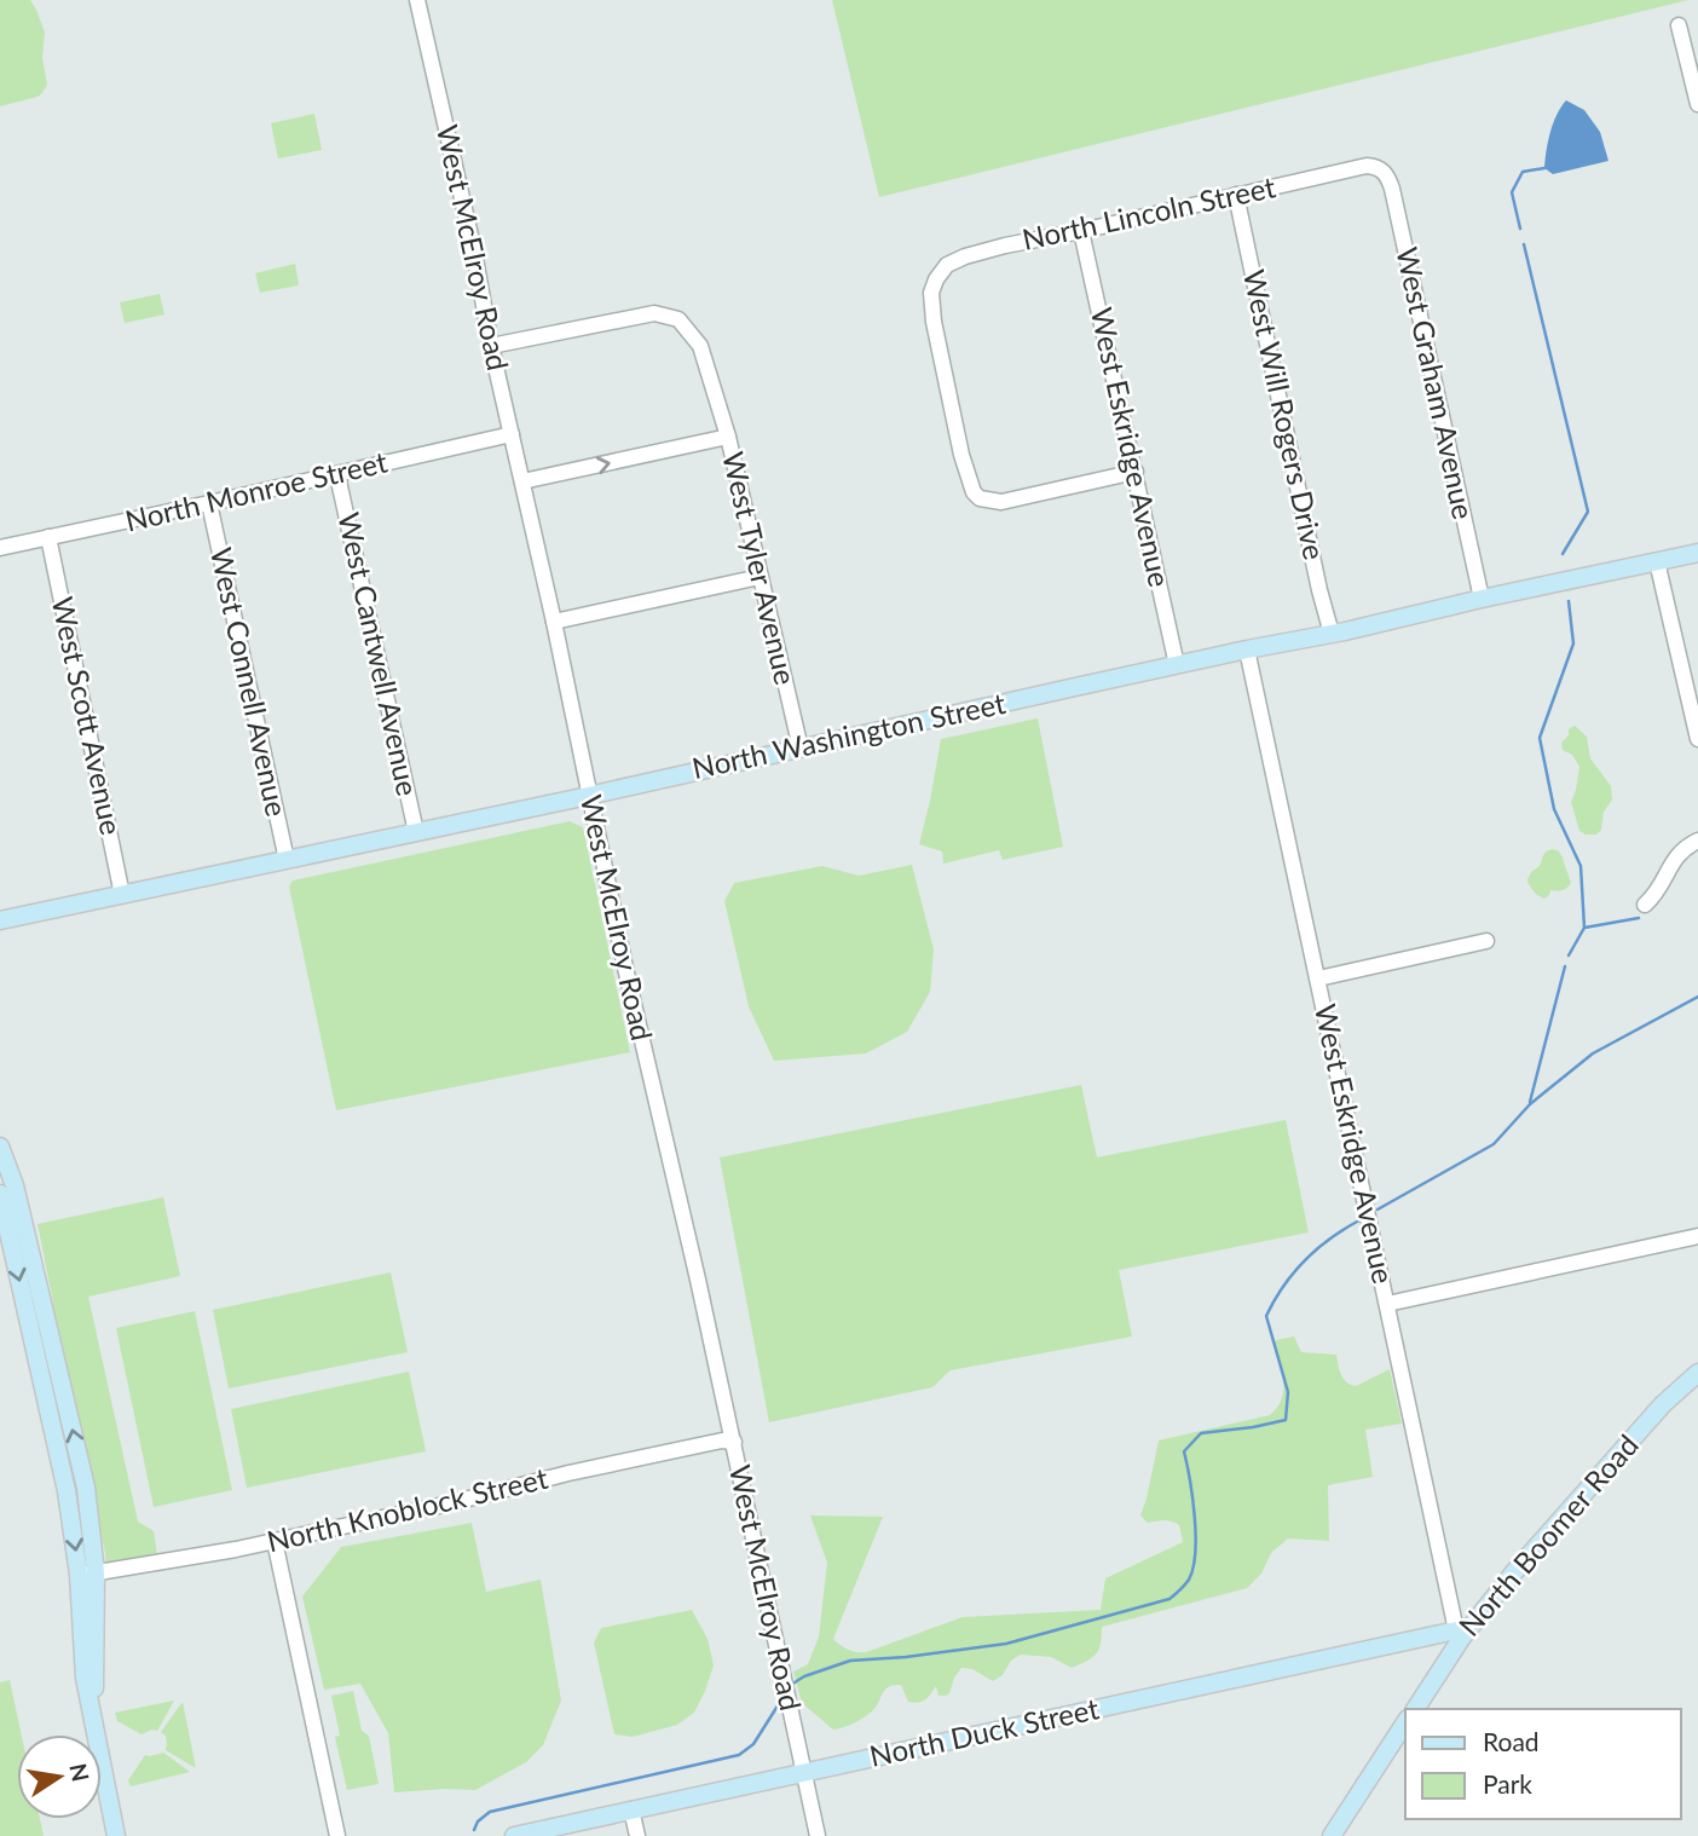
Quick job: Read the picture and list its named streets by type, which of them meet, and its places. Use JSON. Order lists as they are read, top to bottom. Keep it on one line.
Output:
{"streets":{"main road":["North Washington Street","North Boomer Road","North Duck Street"],"street":["North Lincoln Street","West McElroy Road","West Graham Avenue","West Will Rogers Drive","West Eskridge Avenue","North Monroe Street","West Tyler Avenue","West Cantwell Avenue","West Connell Avenue","West Scott Avenue","North Knoblock Street"]},"crossings":[["North Lincoln Street","West Graham Avenue"],["North Lincoln Street","West Will Rogers Drive"],["North Lincoln Street","West Eskridge Avenue"],["West McElroy Road","North Monroe Street"],["West McElroy Road","West Tyler Avenue"],["West McElroy Road","North Washington Street"],["West McElroy Road","North Knoblock Street"],["West McElroy Road","North Duck Street"],["West Graham Avenue","North Washington Street"],["West Will Rogers Drive","North Washington Street"],["West Eskridge Avenue","North Washington Street"],["West Eskridge Avenue","North Boomer Road"],["West Eskridge Avenue","North Duck Street"],["North Monroe Street","West Cantwell Avenue"],["North Monroe Street","West Connell Avenue"],["North Monroe Street","West Scott Avenue"],["West Tyler Avenue","North Washington Street"],["West Cantwell Avenue","North Washington Street"],["West Connell Avenue","North Washington Street"],["West Scott Avenue","North Washington Street"],["North Boomer Road","North Duck Street"]],"legend":["Road","Park"],"north":"right"}
